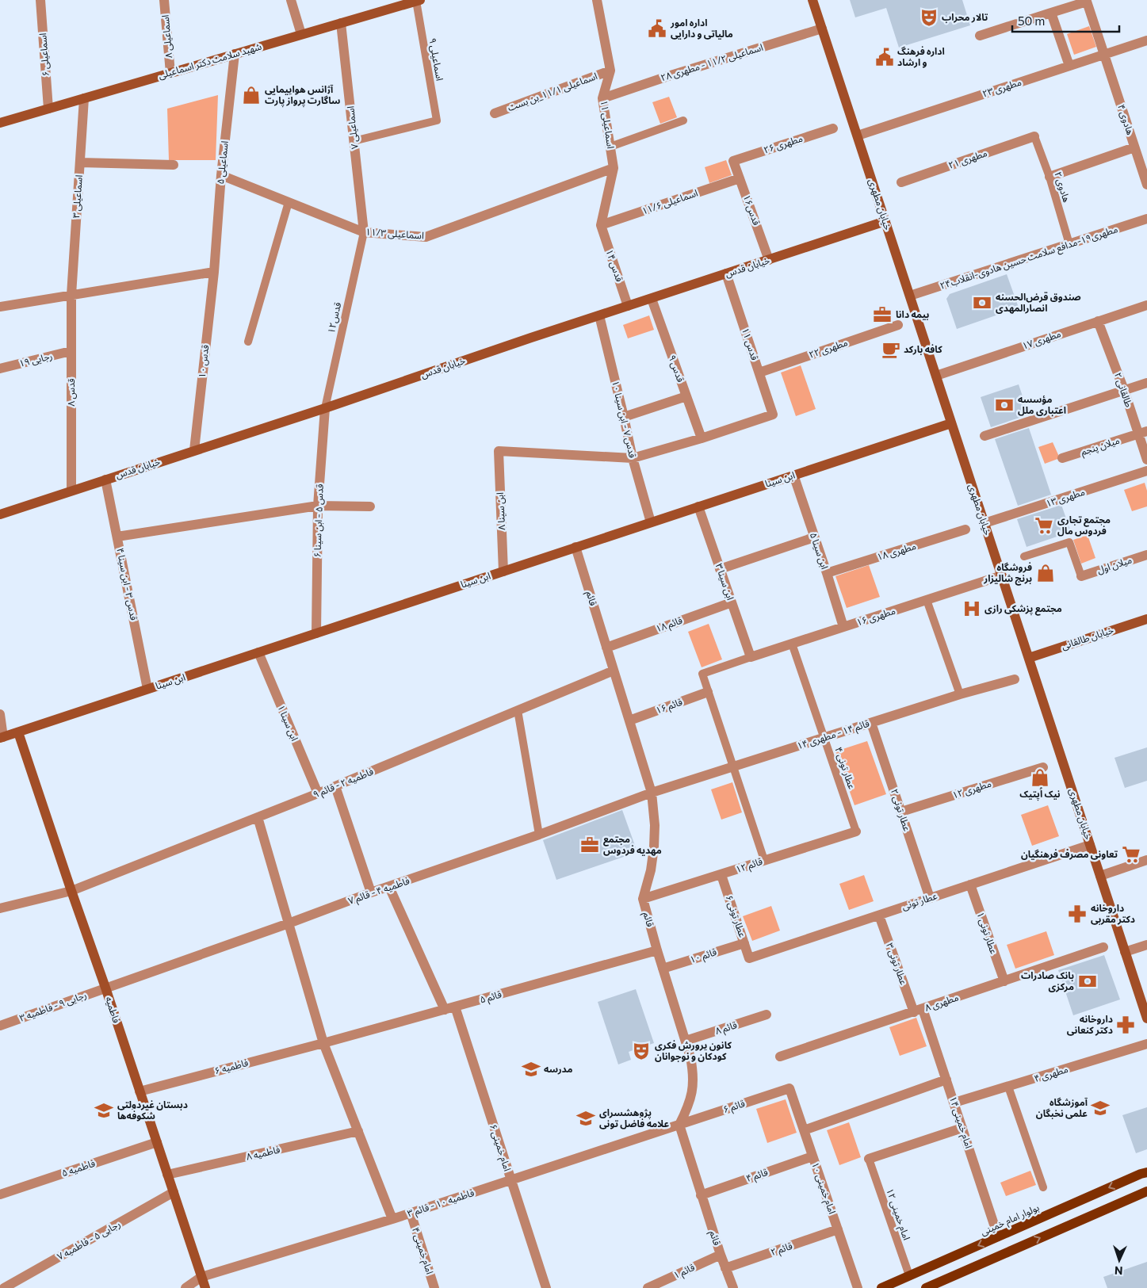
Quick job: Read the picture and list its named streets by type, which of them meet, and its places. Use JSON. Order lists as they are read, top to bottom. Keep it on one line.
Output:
{"streets":{"main road":["بولوار امام خمینی"],"street":["اسماعیلی ۸","اسماعیلی ۶","شهید سلامت دکتر اسماعیلی","اسماعیلی ۱۱/۲ - مطهری ۲۸","مطهری ۲۳","اسماعیلی ۱۱/۱_بن بست","هادوی ۴","اسماعیلی ۱۱","اسماعیلی ۷","مطهری ۲۶","مطهری ۲۱","اسماعیلی ۵","اسماعیلی ۳","اسماعیلی ۱۱/۶","خیابان مطهری","قدس۱۶","اسماعیلی ۱۱/۳","مطهری۱۹-مدافع سلامت حسین هادوی-انقلاب۲۴","قدس ۱۴","خیابان قدس","مطهری ۱۷","قدس ۱۱","مطهری ۲۲","رجایی ۱۹","قدس ۱۰","قدس ۹","طالقانی ۲","قدس ۸","قدس ۷ - ابن سینا ۱۰","میلان پنجم","ابن سینا","مطهری ۱۳","ابن سینا ۸","قدس ۵ - ابن سینا ۶","ابن سینا ۵","مطهری ۱۸","میلان اول","ابن سینا ۳","قدس ۳ - ابن سینا ۴","قائم","مطهری ۱۶","قائم ۱۸","خیابان طالقانی","قائم ۱۶","ابن سینا ۱","قائم ۱۴ - مطهری ۱۴","فاطمیه ۲ - قائم ۹","مطهری ۱۲","عطار تونی ۲","قائم ۱۲","فاطمیه ۴ - قائم ۷","عطار تونی","عطار تونی ۶","عطار تونی ۱","قائم ۱۰","عطار تونی ۳","قائم ۵","مطهری ۸","رجایی ۹ - فاطمیه ۳","فاطمیه","قائم ۸","فاطمیه ۶","مطهری ۴","قائم ۶","امام خمینی ۱۴","امام خمینی ۶","فاطمیه ۸","فاطمیه ۵","قائم ۴","امام خمینی ۱۰","فاطمیه ۱۰ - قائم ۳","رجایی ۵ - فاطمیه ۷","قائم ۲","امام خمینی ۴","قائم ۱"],"lane":["اسماعیلی ۹","هادوی ۲","قدس۱۲","عطار تونی ۴","امام خمینی ۱۲"]},"crossings":[["اسماعیلی ۸","شهید سلامت دکتر اسماعیلی"],["اسماعیلی ۶","شهید سلامت دکتر اسماعیلی"],["اسماعیلی ۹","شهید سلامت دکتر اسماعیلی"],["اسماعیلی ۹","اسماعیلی ۷"],["شهید سلامت دکتر اسماعیلی","اسماعیلی ۷"],["شهید سلامت دکتر اسماعیلی","اسماعیلی ۵"],["شهید سلامت دکتر اسماعیلی","اسماعیلی ۳"],["اسماعیلی ۱۱/۲ - مطهری ۲۸","اسماعیلی ۱۱"],["اسماعیلی ۱۱/۲ - مطهری ۲۸","خیابان مطهری"],["مطهری ۲۳","هادوی ۴"],["مطهری ۲۳","خیابان مطهری"],["اسماعیلی ۱۱/۱_بن بست","اسماعیلی ۱۱"],["اسماعیلی ۱۱","اسماعیلی ۱۱/۶"],["اسماعیلی ۱۱","اسماعیلی ۱۱/۳"],["اسماعیلی ۱۱","قدس ۱۴"],["اسماعیلی ۷","اسماعیلی ۱۱/۳"],["اسماعیلی ۷","قدس۱۲"],["مطهری ۲۶","قدس۱۶"],["مطهری ۲۱","هادوی ۲"],["اسماعیلی ۵","اسماعیلی ۱۱/۳"],["اسماعیلی ۵","قدس ۱۰"],["هادوی ۲","مطهری۱۹-مدافع سلامت حسین هادوی-انقلاب۲۴"],["اسماعیلی ۳","قدس ۸"],["اسماعیلی ۱۱/۶","قدس۱۶"],["اسماعیلی ۱۱/۶","قدس ۱۴"],["خیابان مطهری","مطهری۱۹-مدافع سلامت حسین هادوی-انقلاب۲۴"],["خیابان مطهری","خیابان قدس"],["خیابان مطهری","مطهری ۱۷"],["خیابان مطهری","ابن سینا"],["خیابان مطهری","مطهری ۱۳"],["خیابان مطهری","مطهری ۱۶"],["خیابان مطهری","خیابان طالقانی"],["خیابان مطهری","عطار تونی"],["قدس۱۶","خیابان قدس"],["اسماعیلی ۱۱/۳","قدس۱۲"],["قدس ۱۴","خیابان قدس"],["خیابان قدس","قدس۱۲"],["خیابان قدس","قدس ۱۱"],["خیابان قدس","قدس ۱۰"],["خیابان قدس","قدس ۹"],["خیابان قدس","قدس ۸"],["خیابان قدس","قدس ۷ - ابن سینا ۱۰"],["خیابان قدس","قدس ۵ - ابن سینا ۶"],["خیابان قدس","قدس ۳ - ابن سینا ۴"],["قدس۱۲","قدس ۵ - ابن سینا ۶"],["مطهری ۱۷","طالقانی ۲"],["قدس ۱۱","مطهری ۲۲"],["قدس ۱۱","قدس ۹"],["رجایی ۱۹","قدس ۸"],["طالقانی ۲","میلان پنجم"],["قدس ۷ - ابن سینا ۱۰","ابن سینا"],["قدس ۷ - ابن سینا ۱۰","ابن سینا ۸"],["ابن سینا","ابن سینا ۸"],["ابن سینا","قدس ۵ - ابن سینا ۶"],["ابن سینا","ابن سینا ۵"],["ابن سینا","ابن سینا ۳"],["ابن سینا","قدس ۳ - ابن سینا ۴"],["ابن سینا","قائم"],["ابن سینا","ابن سینا ۱"],["ابن سینا","فاطمیه"],["ابن سینا ۵","مطهری ۱۸"],["ابن سینا ۵","مطهری ۱۶"],["ابن سینا ۳","مطهری ۱۶"],["ابن سینا ۳","قائم ۱۸"],["قائم","قائم ۱۸"],["قائم","قائم ۱۶"],["قائم","قائم ۱۴ - مطهری ۱۴"],["قائم","فاطمیه ۲ - قائم ۹"],["قائم","قائم ۱۲"],["قائم","فاطمیه ۴ - قائم ۷"],["قائم","قائم ۱۰"],["قائم","قائم ۵"],["قائم","قائم ۸"],["قائم","قائم ۶"],["قائم","قائم ۴"],["قائم","فاطمیه ۱۰ - قائم ۳"],["قائم","قائم ۲"],["قائم","قائم ۱"],["مطهری ۱۶","عطار تونی ۴"],["ابن سینا ۱","فاطمیه ۲ - قائم ۹"],["قائم ۱۴ - مطهری ۱۴","عطار تونی ۴"],["قائم ۱۴ - مطهری ۱۴","عطار تونی ۲"],["قائم ۱۴ - مطهری ۱۴","فاطمیه ۴ - قائم ۷"],["عطار تونی ۴","قائم ۱۲"],["فاطمیه ۲ - قائم ۹","فاطمیه"],["مطهری ۱۲","عطار تونی ۲"],["عطار تونی ۲","عطار تونی"],["قائم ۱۲","عطار تونی ۶"],["فاطمیه ۴ - قائم ۷","رجایی ۹ - فاطمیه ۳"],["فاطمیه ۴ - قائم ۷","فاطمیه"],["عطار تونی","عطار تونی ۶"],["عطار تونی","عطار تونی ۱"],["عطار تونی","عطار تونی ۳"],["عطار تونی ۶","قائم ۱۰"],["عطار تونی ۱","مطهری ۸"],["عطار تونی ۳","مطهری ۸"],["عطار تونی ۳","امام خمینی ۱۴"],["قائم ۵","فاطمیه ۶"],["قائم ۵","امام خمینی ۶"],["مطهری ۸","امام خمینی ۱۴"],["رجایی ۹ - فاطمیه ۳","فاطمیه"],["فاطمیه","فاطمیه ۶"],["فاطمیه","فاطمیه ۸"],["فاطمیه","فاطمیه ۵"],["فاطمیه","فاطمیه ۱۰ - قائم ۳"],["فاطمیه","رجایی ۵ - فاطمیه ۷"],["مطهری ۴","امام خمینی ۱۴"],["قائم ۶","امام خمینی ۱۰"],["قائم ۶","فاطمیه ۱۰ - قائم ۳"],["امام خمینی ۱۴","بولوار امام خمینی"],["امام خمینی ۶","فاطمیه ۱۰ - قائم ۳"],["قائم ۴","امام خمینی ۱۰"],["امام خمینی ۱۰","قائم ۲"],["فاطمیه ۱۰ - قائم ۳","امام خمینی ۴"],["امام خمینی ۱۲","بولوار امام خمینی"]],"places":{"theatre":["تالار محراب","کانون پرورش فکری کودکان و نوجوانان"],"public building":["اداره امور مالیاتی و دارایی","اداره فرهنگ و ارشاد"],"shop":["آژانس هواپیمایی ساگارت پرواز پارت","فروشگاه برنج شالیزار","نیک اُپتیک"],"bank":["صندوق قرض‌الحسنه انصارالمهدی","مؤسسه اعتباری ملل","بانک صادرات مرکزی"],"office":["بیمه دانا","مجتمع مهدیه فردوس"],"cafe":["کافه بارکد"],"supermarket":["مجتمع تجاری فردوس مال","تعاونی مصرف فرهنگیان"],"hospital":["مجتمع پزشکی رازی"],"pharmacy":["داروخانه دکتر مقربی","داروخانه دکتر کنعانی"],"school or university":["مدرسه","آموزشگاه علمی نخبگان","دبستان غیردولتی شکوفه‌ها","پژوهشسرای علامه فاضل تونی"]},"scale_bar":"50 m","north":"bottom"}
